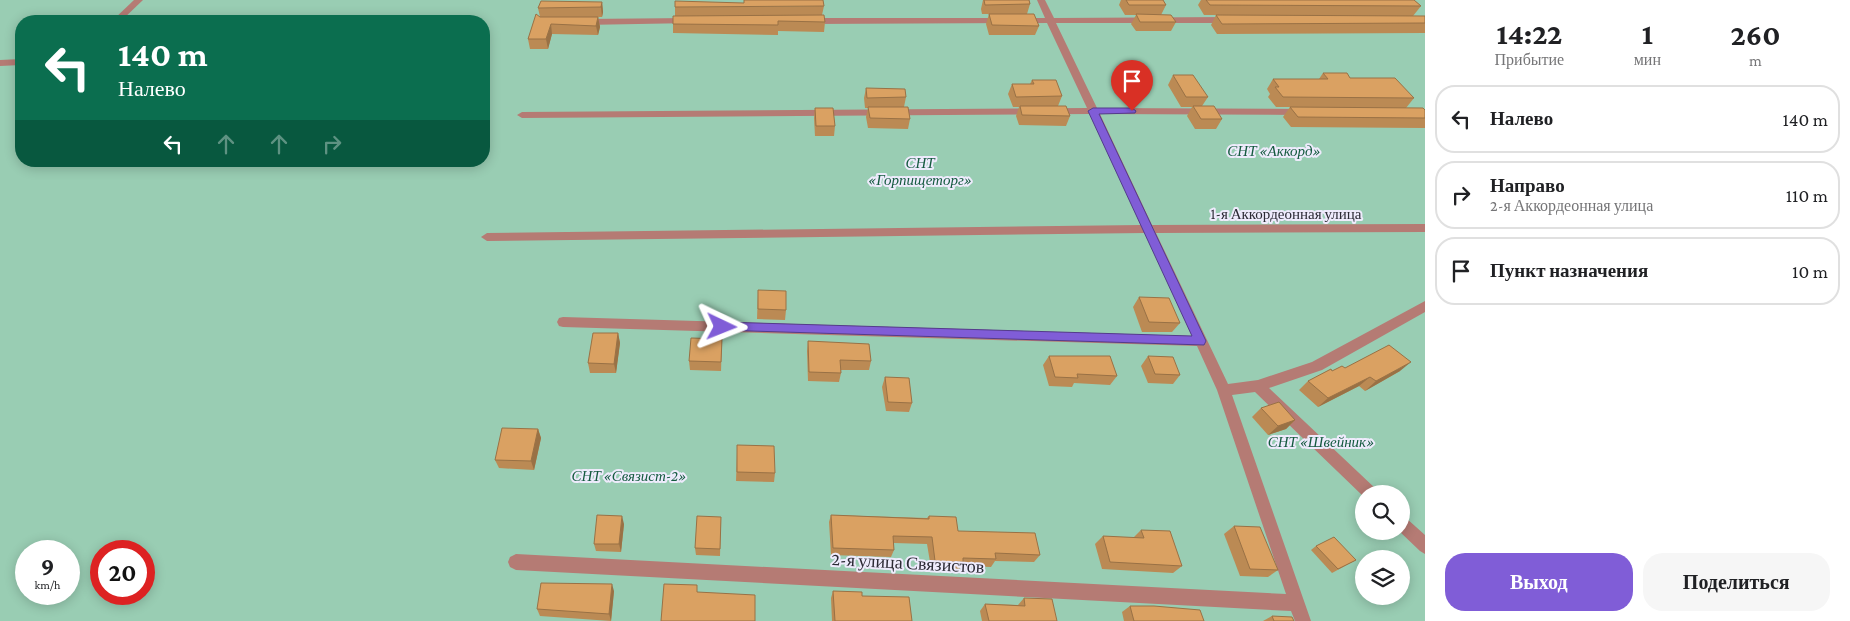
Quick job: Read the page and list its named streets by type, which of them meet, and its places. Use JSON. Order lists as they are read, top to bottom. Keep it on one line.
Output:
{"streets":{"street":["1-я Аккордеонная улица","2-я улица Связистов"]},"parks":["СНТ «Аккорд»","СНТ «Горпищеторг»","СНТ «Швейник»","СНТ «Связист-2»"],"page":{"eta":["14:22","Прибытие","1","мин","260","m"],"turn":["140 m","Налево"],"list":[{"name":"Налево","value":"140 m"},{"name":"Направо","note":"2-я Аккордеонная улица","value":"110 m"},{"name":"Пункт назначения","value":"10 m"}],"speed":"9 km/h","limit":"20","buttons":["Выход","Поделиться"]}}
